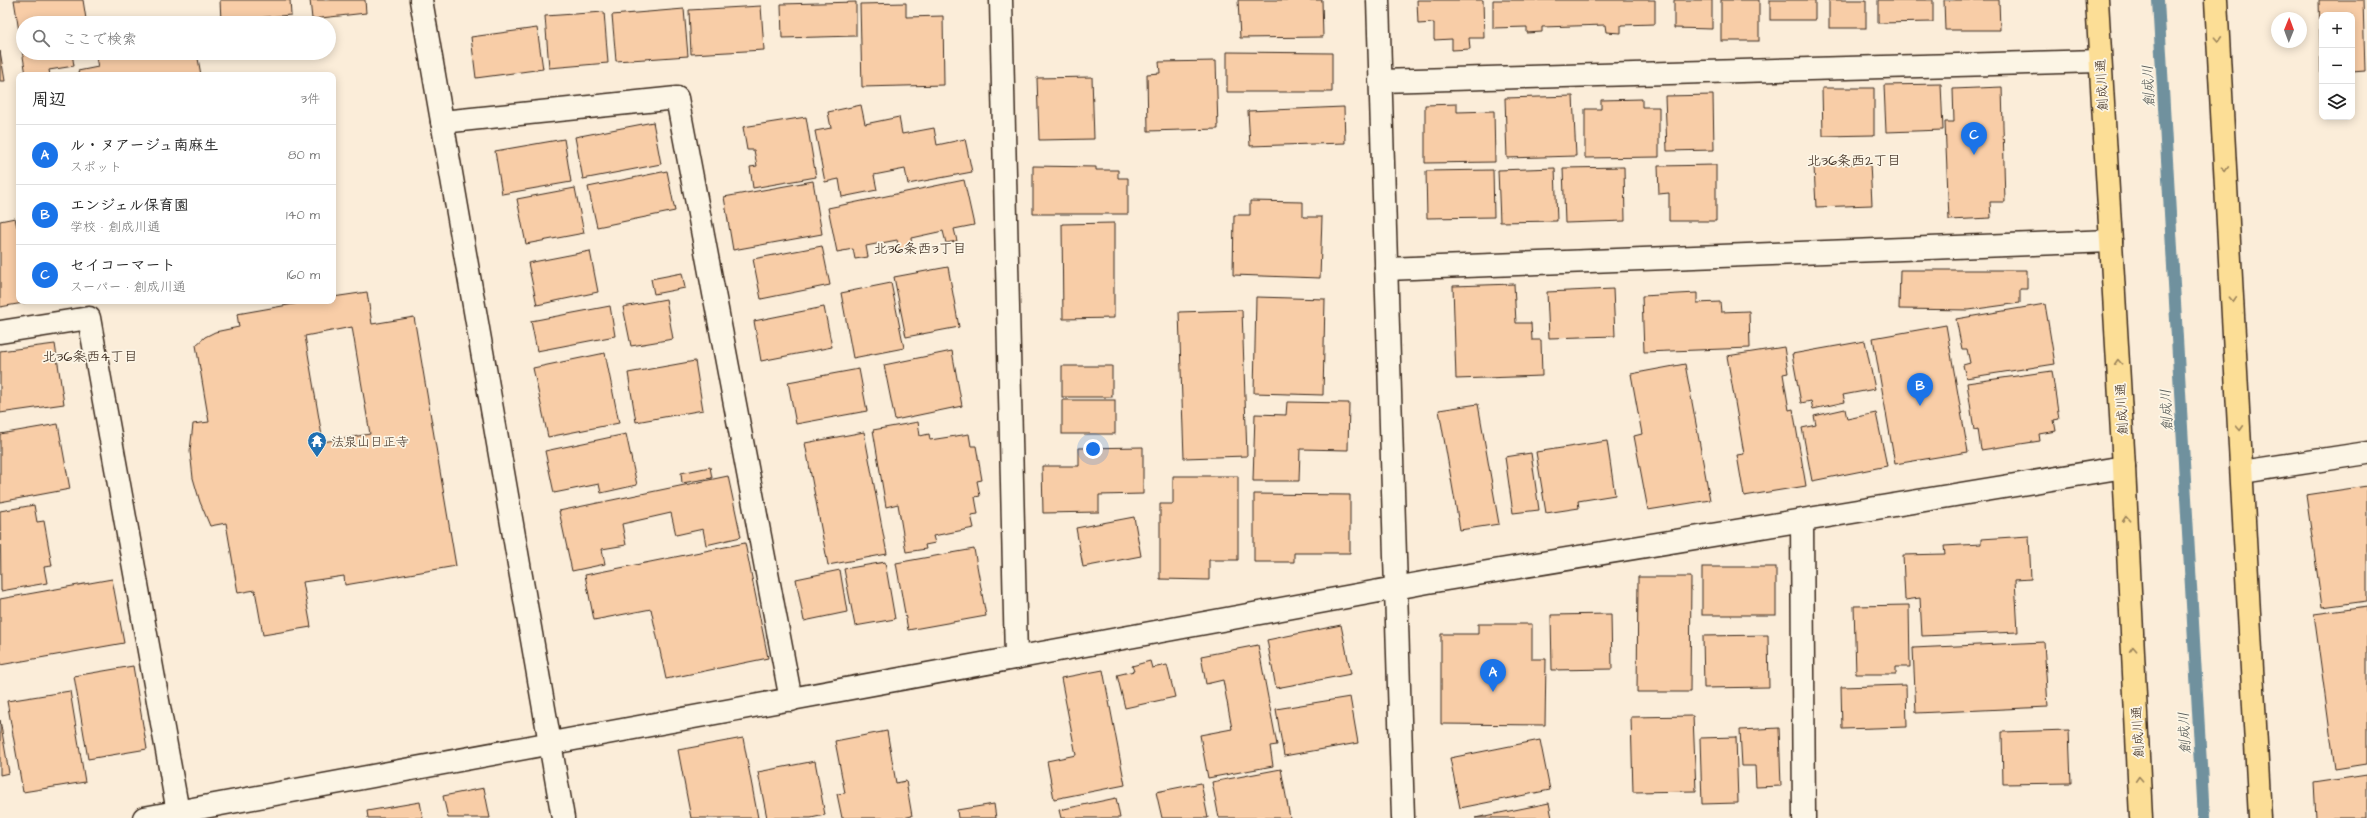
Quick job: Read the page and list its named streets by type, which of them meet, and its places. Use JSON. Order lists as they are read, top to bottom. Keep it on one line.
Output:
{"streets":{"highway":["創成川通"]},"districts":["北36条西2丁目","北36条西3丁目","北36条西4丁目"],"water":["創成川"],"places":{"temple":["法泉山日正寺"]},"north":"top","page":{"map_buttons":["+","−"],"search":"ここで検索","heading":["周辺","3件"],"pins":["C","B","A"],"list":[{"mark":"A","name":"ル・ヌアージュ南麻生","note":"スポット","value":"80 m"},{"mark":"B","name":"エンジェル保育園","note":"学校 · 創成川通","value":"140 m"},{"mark":"C","name":"セイコーマート","note":"スーパー · 創成川通","value":"160 m"}]}}
